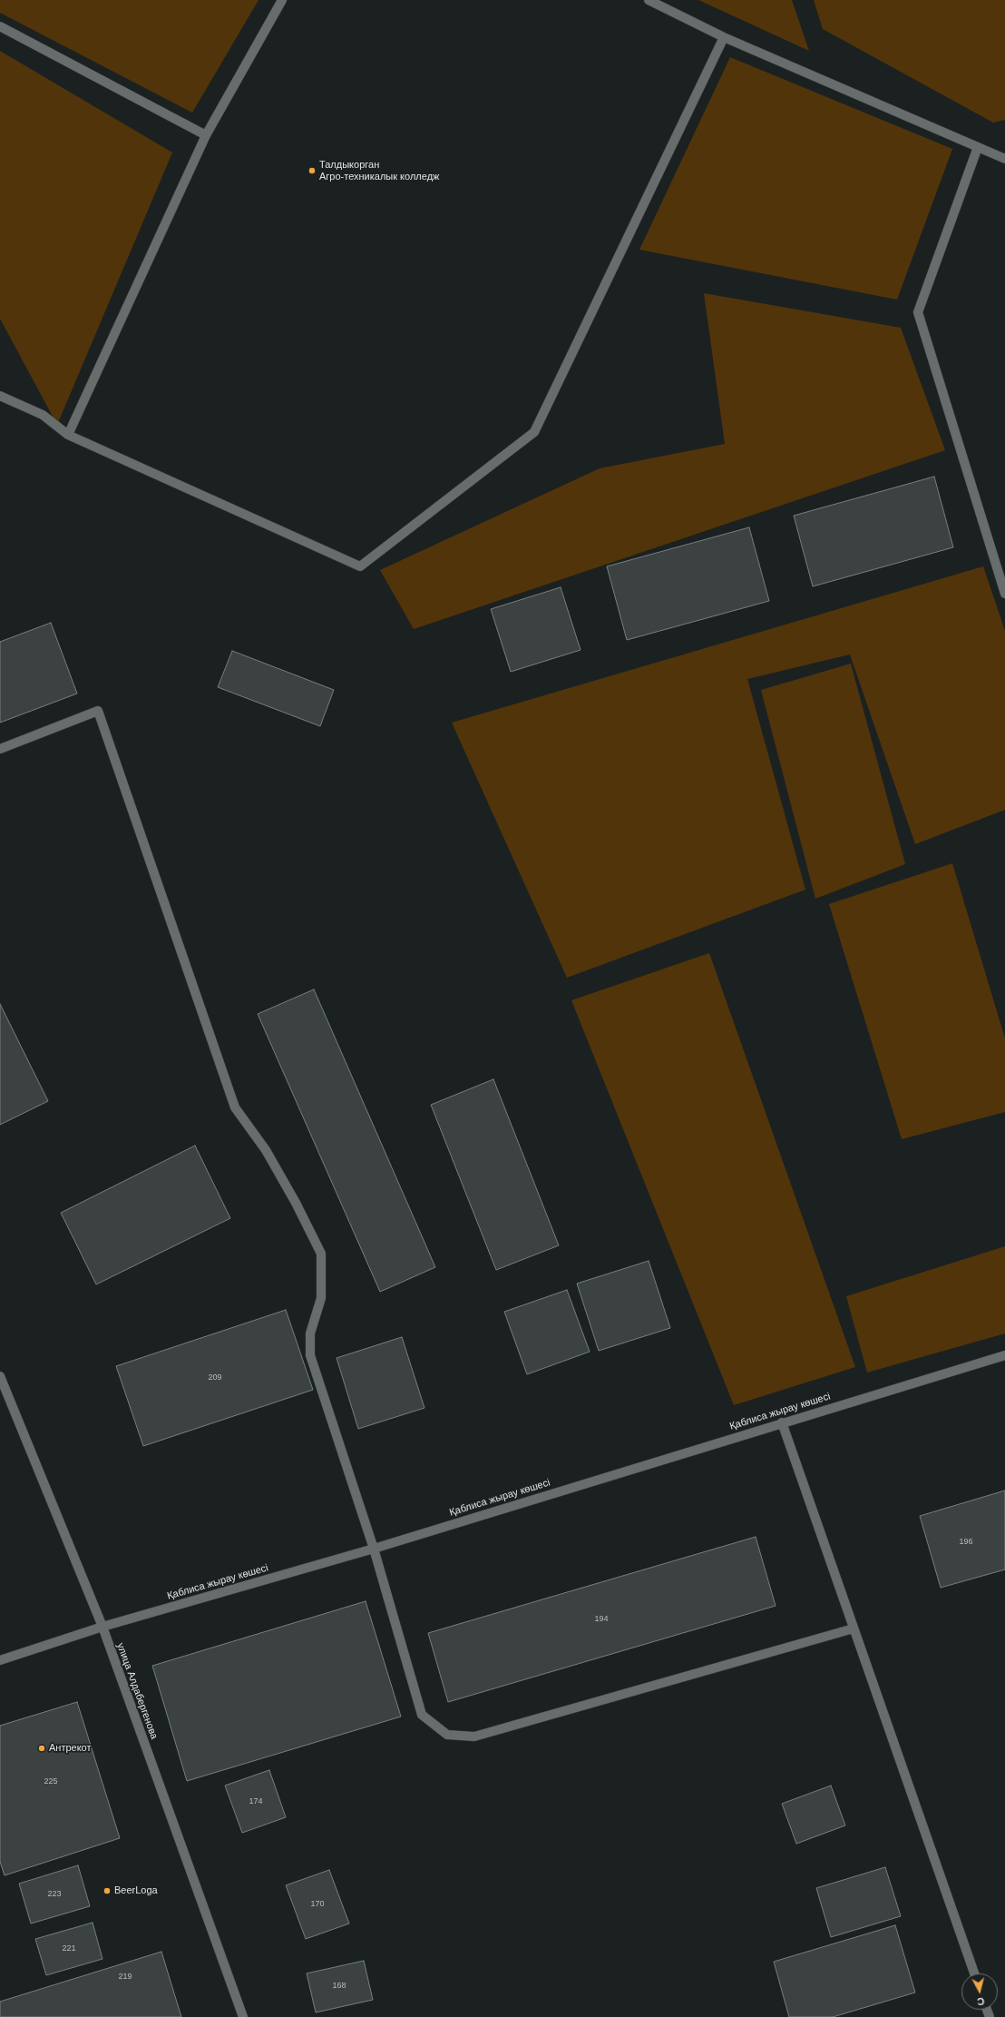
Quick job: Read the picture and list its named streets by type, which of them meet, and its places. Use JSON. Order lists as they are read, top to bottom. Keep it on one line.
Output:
{"streets":{"street":["Қаблиса жырау көшесі","улица Алдабергенова"]},"crossings":[["Қаблиса жырау көшесі","улица Алдабергенова"]],"places":["Талдыкорган Агро-техникалык колледж","Антрекот","BeerLoga"],"house_numbers":["209","196","194","225","174","223","170","221","219","168"],"north":"bottom"}
